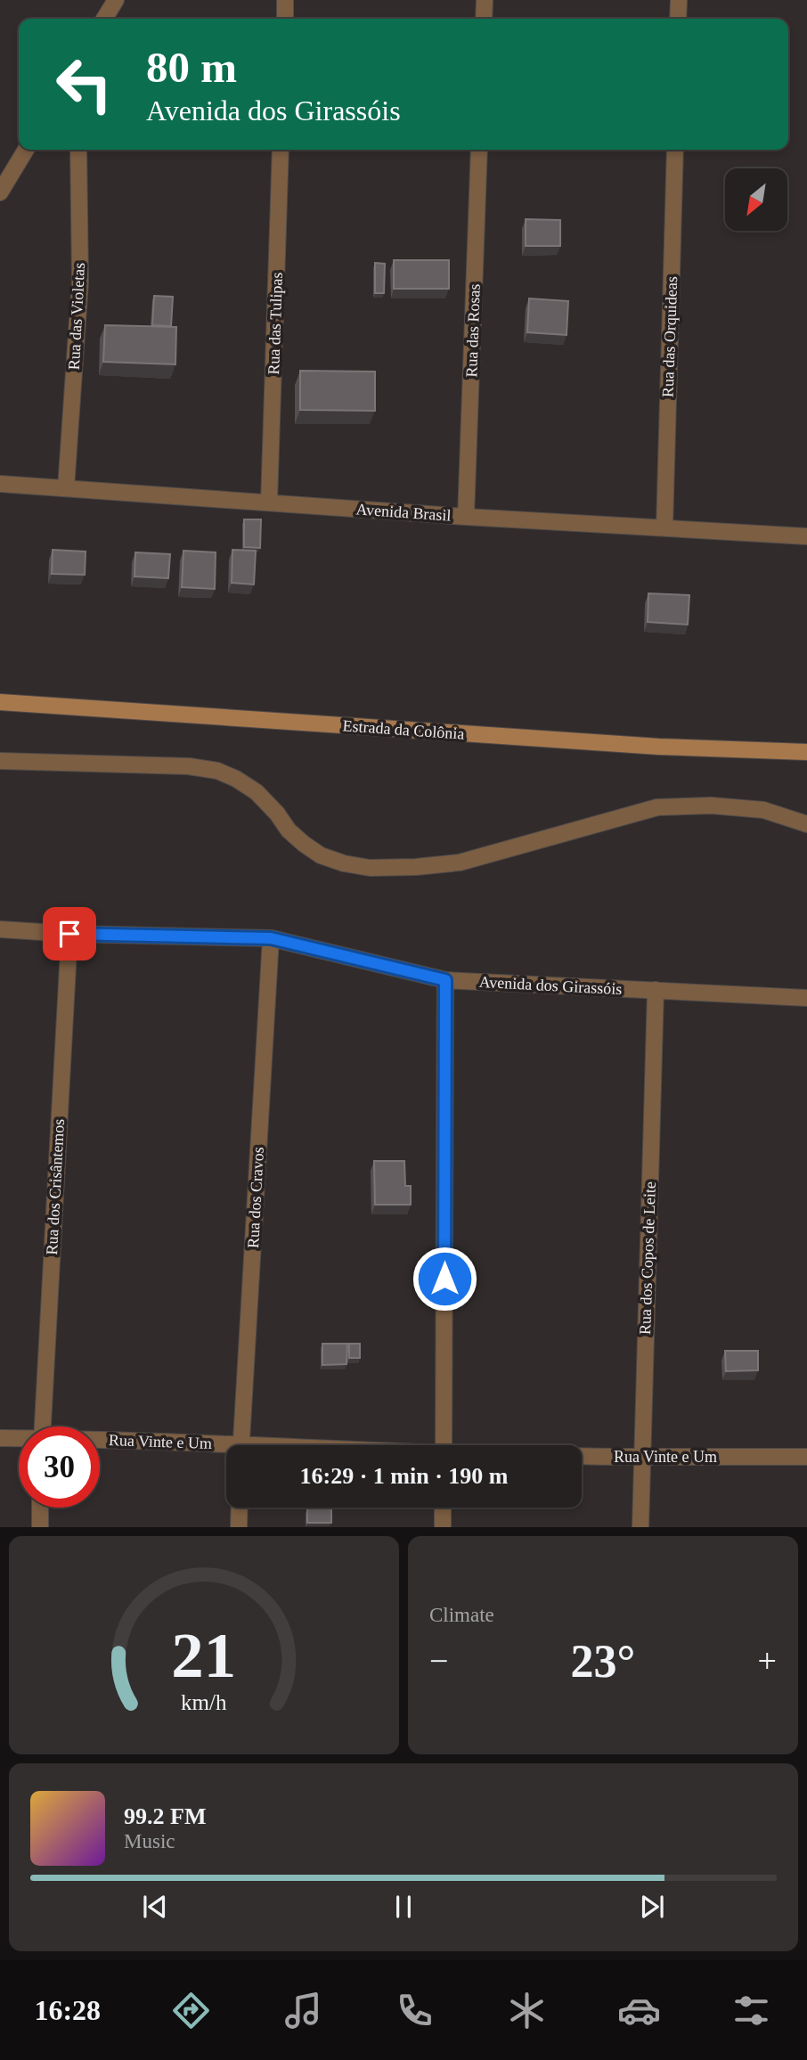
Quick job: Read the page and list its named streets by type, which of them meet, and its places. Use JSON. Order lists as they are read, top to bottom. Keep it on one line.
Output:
{"streets":{"main road":["Estrada da Colônia"],"street":["Rua das Violetas","Rua das Tulipas","Rua das Rosas","Rua das Orquideas","Avenida Brasil","Avenida dos Girassóis","Rua dos Crisântemos","Rua dos Cravos","Rua dos Copos de Leite","Rua Vinte e Um"]},"crossings":[["Rua das Violetas","Avenida Brasil"],["Rua das Tulipas","Avenida Brasil"],["Rua das Rosas","Avenida Brasil"],["Rua das Orquideas","Avenida Brasil"],["Avenida dos Girassóis","Rua dos Crisântemos"],["Avenida dos Girassóis","Rua dos Cravos"],["Avenida dos Girassóis","Rua dos Copos de Leite"],["Rua dos Copos de Leite","Rua Vinte e Um"]],"north":"bottom left","page":{"turn":["80 m","Avenida dos Girassóis"],"limit":"30","trip":"16:29 · 1 min · 190 m","tile":"Climate","heat":["−","23°","+"],"song":["99.2 FM","Music"],"tabs":"16:28","gauge":["21","km/h"]}}
